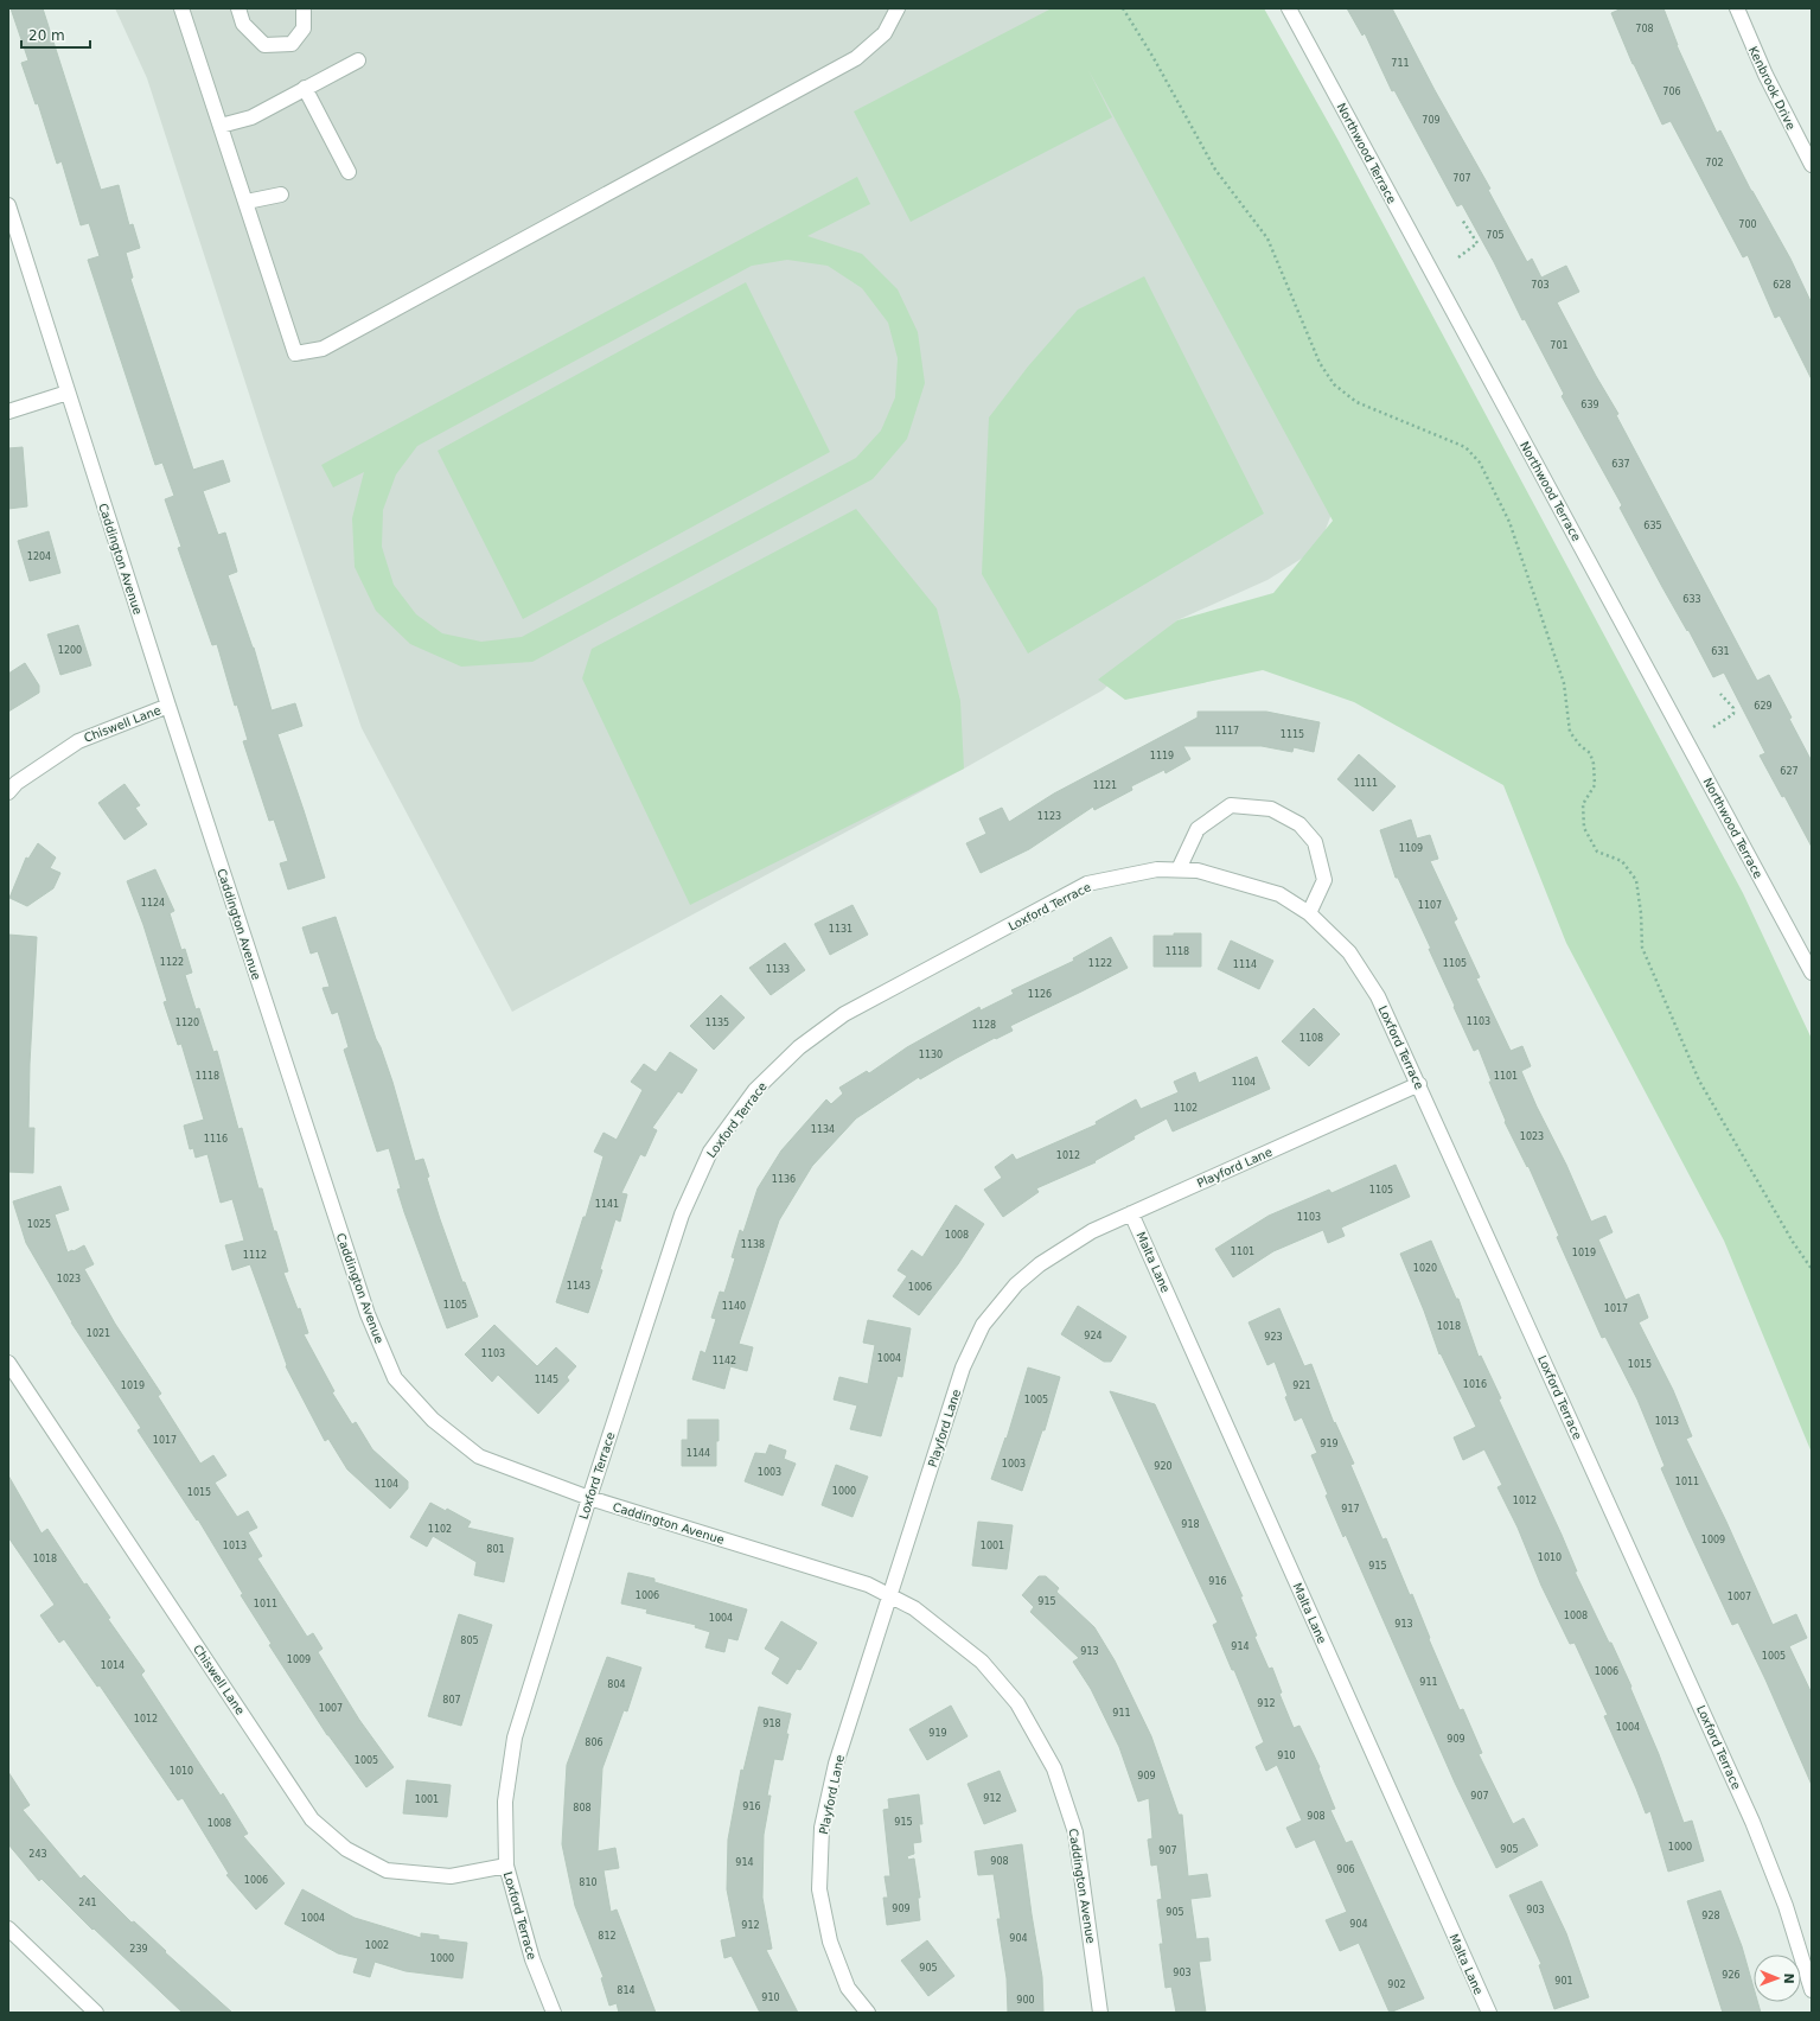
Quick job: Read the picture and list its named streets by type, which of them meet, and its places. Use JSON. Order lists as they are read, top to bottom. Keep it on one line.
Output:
{"streets":{"street":["Kenbrook Drive","Northwood Terrace","Caddington Avenue","Chiswell Lane","Loxford Terrace","Playford Lane","Malta Lane"]},"crossings":[["Caddington Avenue","Chiswell Lane"],["Caddington Avenue","Loxford Terrace"],["Caddington Avenue","Playford Lane"],["Chiswell Lane","Loxford Terrace"],["Loxford Terrace","Playford Lane"],["Playford Lane","Malta Lane"]],"house_numbers":["708","711","706","709","702","707","700","705","703","628","701","639","637","635","1204","633","1200","631","629","1117","1115","1119","627","1111","1121","1123","1109","1124","1107","1131","1118","1122","1122","1105","1114","1133","1126","1103","1120","1135","1128","1108","1130","1118","1101","1104","1102","1134","1023","1116","1012","1136","1105","1141","1103","1025","1008","1138","1101","1019","1112","1020","1023","1143","1006","1105","1140","1017","1018","1021","924","923","1103","1004","1142","1015","1145","1016","1019","921","1005","1013","1017","919","1144","1003","920","1003","1011","1104","1000","1015","1012","917","918","1102","1009","1013","1001","801","1010","1018","915","916","1006","1007","915","1011","1008","1004","913","805","914","913","1005","1009","1014","1006","911","804","807","912","1007","911","1012","918","1004","919","909","806","910","1005","1010","909","907","912","1001","916","808","908","915","1008","1000","905","907","243","908","914","906","1006","810","241","909","903","905","928","1004","904","912","812","904","1002","239","1000","905","903","926","901","902","814","910","900"],"scale_bar":"20 m","north":"right"}
